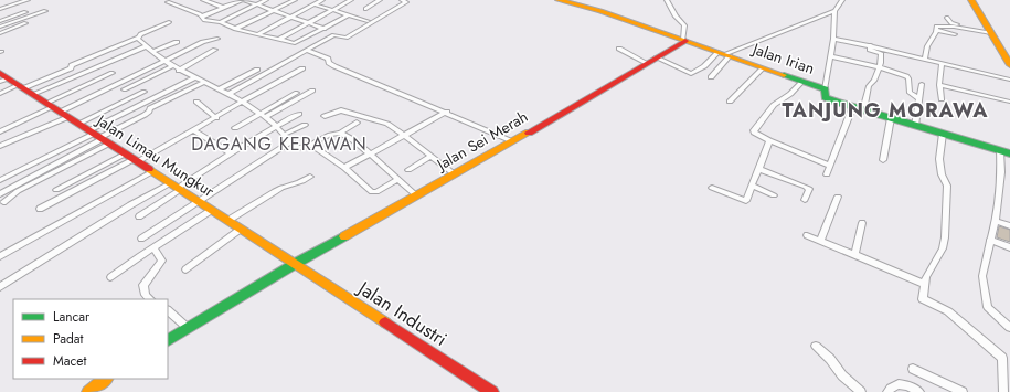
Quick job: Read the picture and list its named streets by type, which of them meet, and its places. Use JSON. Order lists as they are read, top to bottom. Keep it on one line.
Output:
{"streets":{"street":["Jalan Irian","Jalan Sei Merah","Jalan Limau Mungkur","Jalan Industri"]},"crossings":[["Jalan Irian","Jalan Sei Merah"],["Jalan Sei Merah","Jalan Limau Mungkur"],["Jalan Sei Merah","Jalan Industri"],["Jalan Limau Mungkur","Jalan Industri"]],"districts":["TANJUNG MORAWA","DAGANG KERAWAN"],"legend":["Lancar","Padat","Macet"]}
